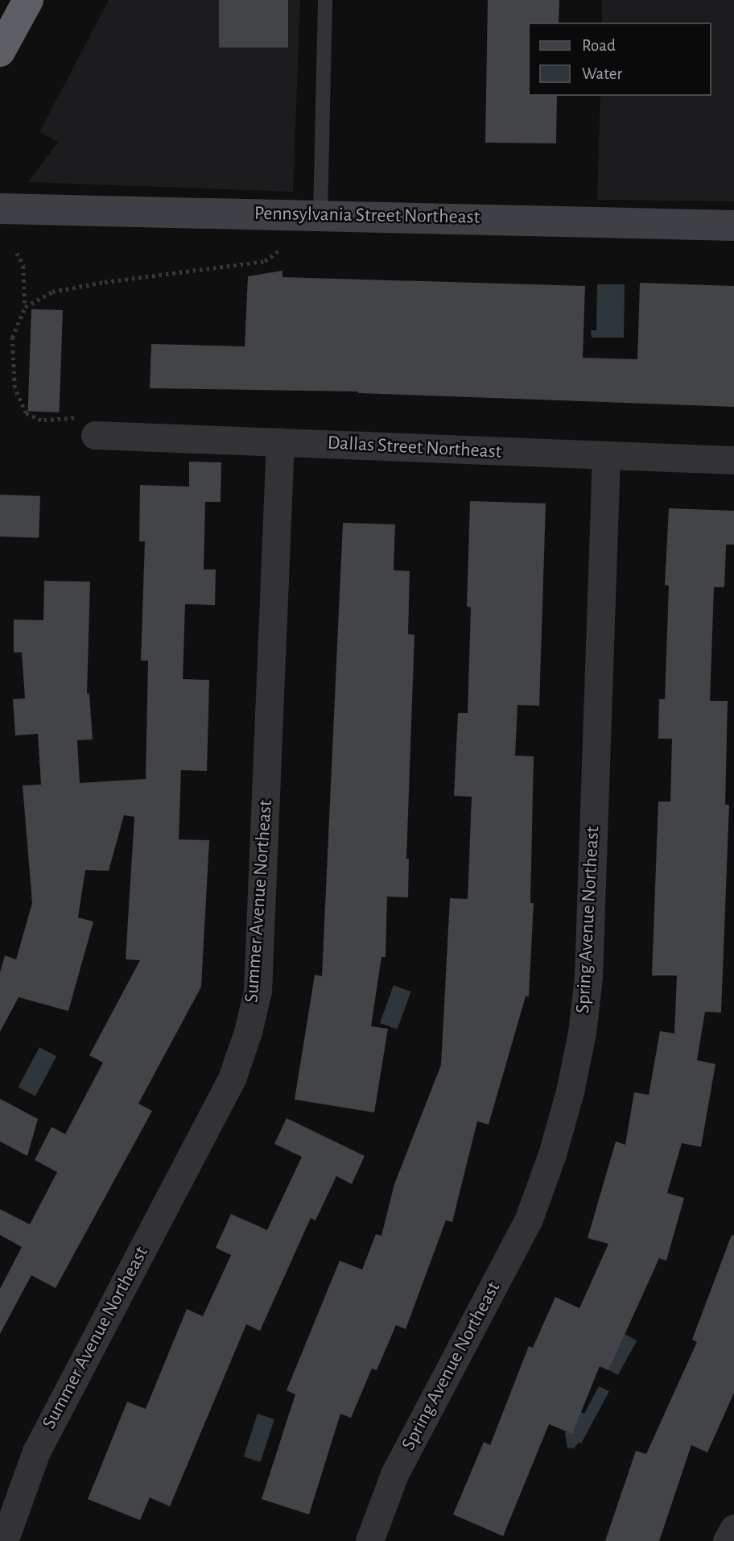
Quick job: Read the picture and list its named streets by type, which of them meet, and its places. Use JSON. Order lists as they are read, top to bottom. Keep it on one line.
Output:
{"streets":{"street":["Pennsylvania Street Northeast","Dallas Street Northeast","Summer Avenue Northeast","Spring Avenue Northeast"]},"crossings":[["Dallas Street Northeast","Summer Avenue Northeast"],["Dallas Street Northeast","Spring Avenue Northeast"]],"legend":["Road","Water"]}
